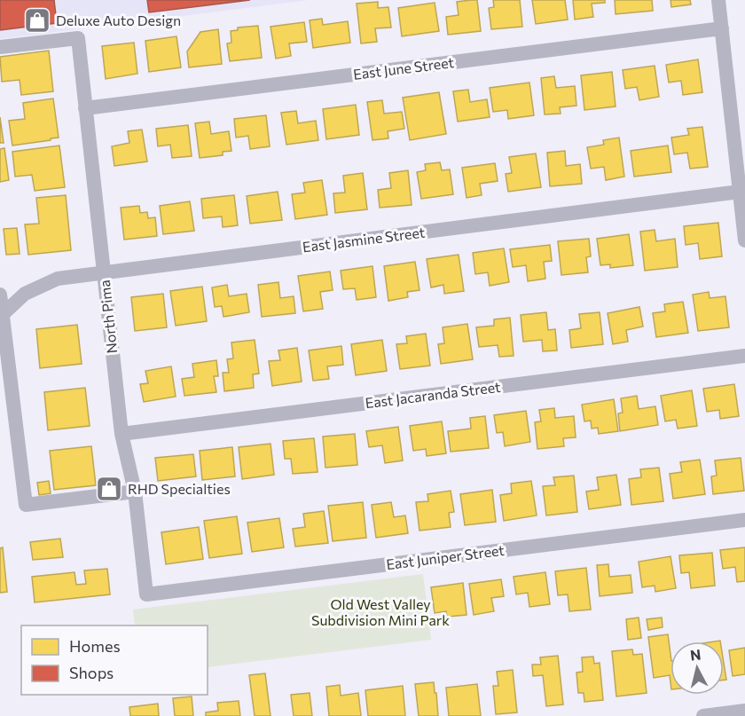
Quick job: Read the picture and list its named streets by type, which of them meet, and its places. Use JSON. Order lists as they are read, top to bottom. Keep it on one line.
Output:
{"streets":{"street":["East June Street","East Jasmine Street","North Pima","East Jacaranda Street","East Juniper Street"]},"crossings":[["East June Street","North Pima"],["East Jasmine Street","North Pima"],["North Pima","East Jacaranda Street"],["North Pima","East Juniper Street"]],"parks":["Old West Valley Subdivision Mini Park"],"places":{"shop":["Deluxe Auto Design","RHD Specialties"]},"legend":["Homes","Shops"],"north":"top"}
